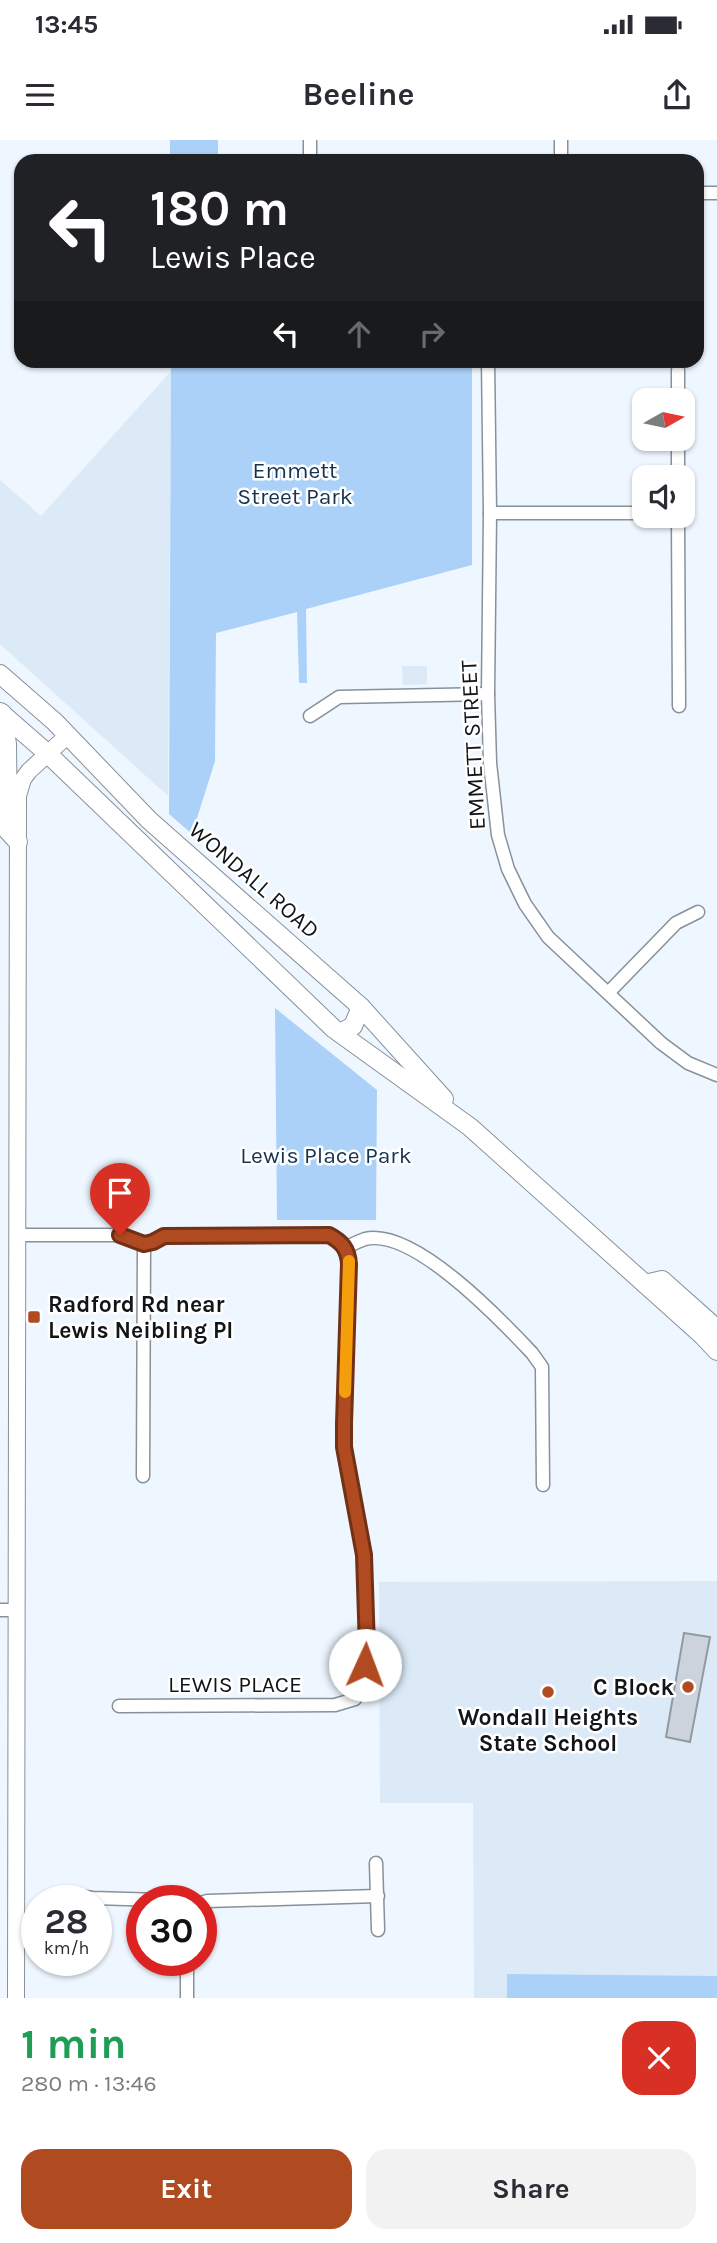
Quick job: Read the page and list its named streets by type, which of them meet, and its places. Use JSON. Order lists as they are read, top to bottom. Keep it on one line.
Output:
{"streets":{"main road":["WONDALL ROAD"],"street":["EMMETT STREET","LEWIS PLACE"]},"parks":["Emmett Street Park","Lewis Place Park"],"places":{"transit":["Radford Rd near Lewis Neibling Pl"],"other":["C Block","Wondall Heights State School"]},"north":"right","page":{"status":"13:45","header":"Beeline","turn":["180 m","Lewis Place"],"speed":"28 km/h","limit":"30","heading":["1 min","280 m · 13:46"],"buttons":["Exit","Share"]}}
